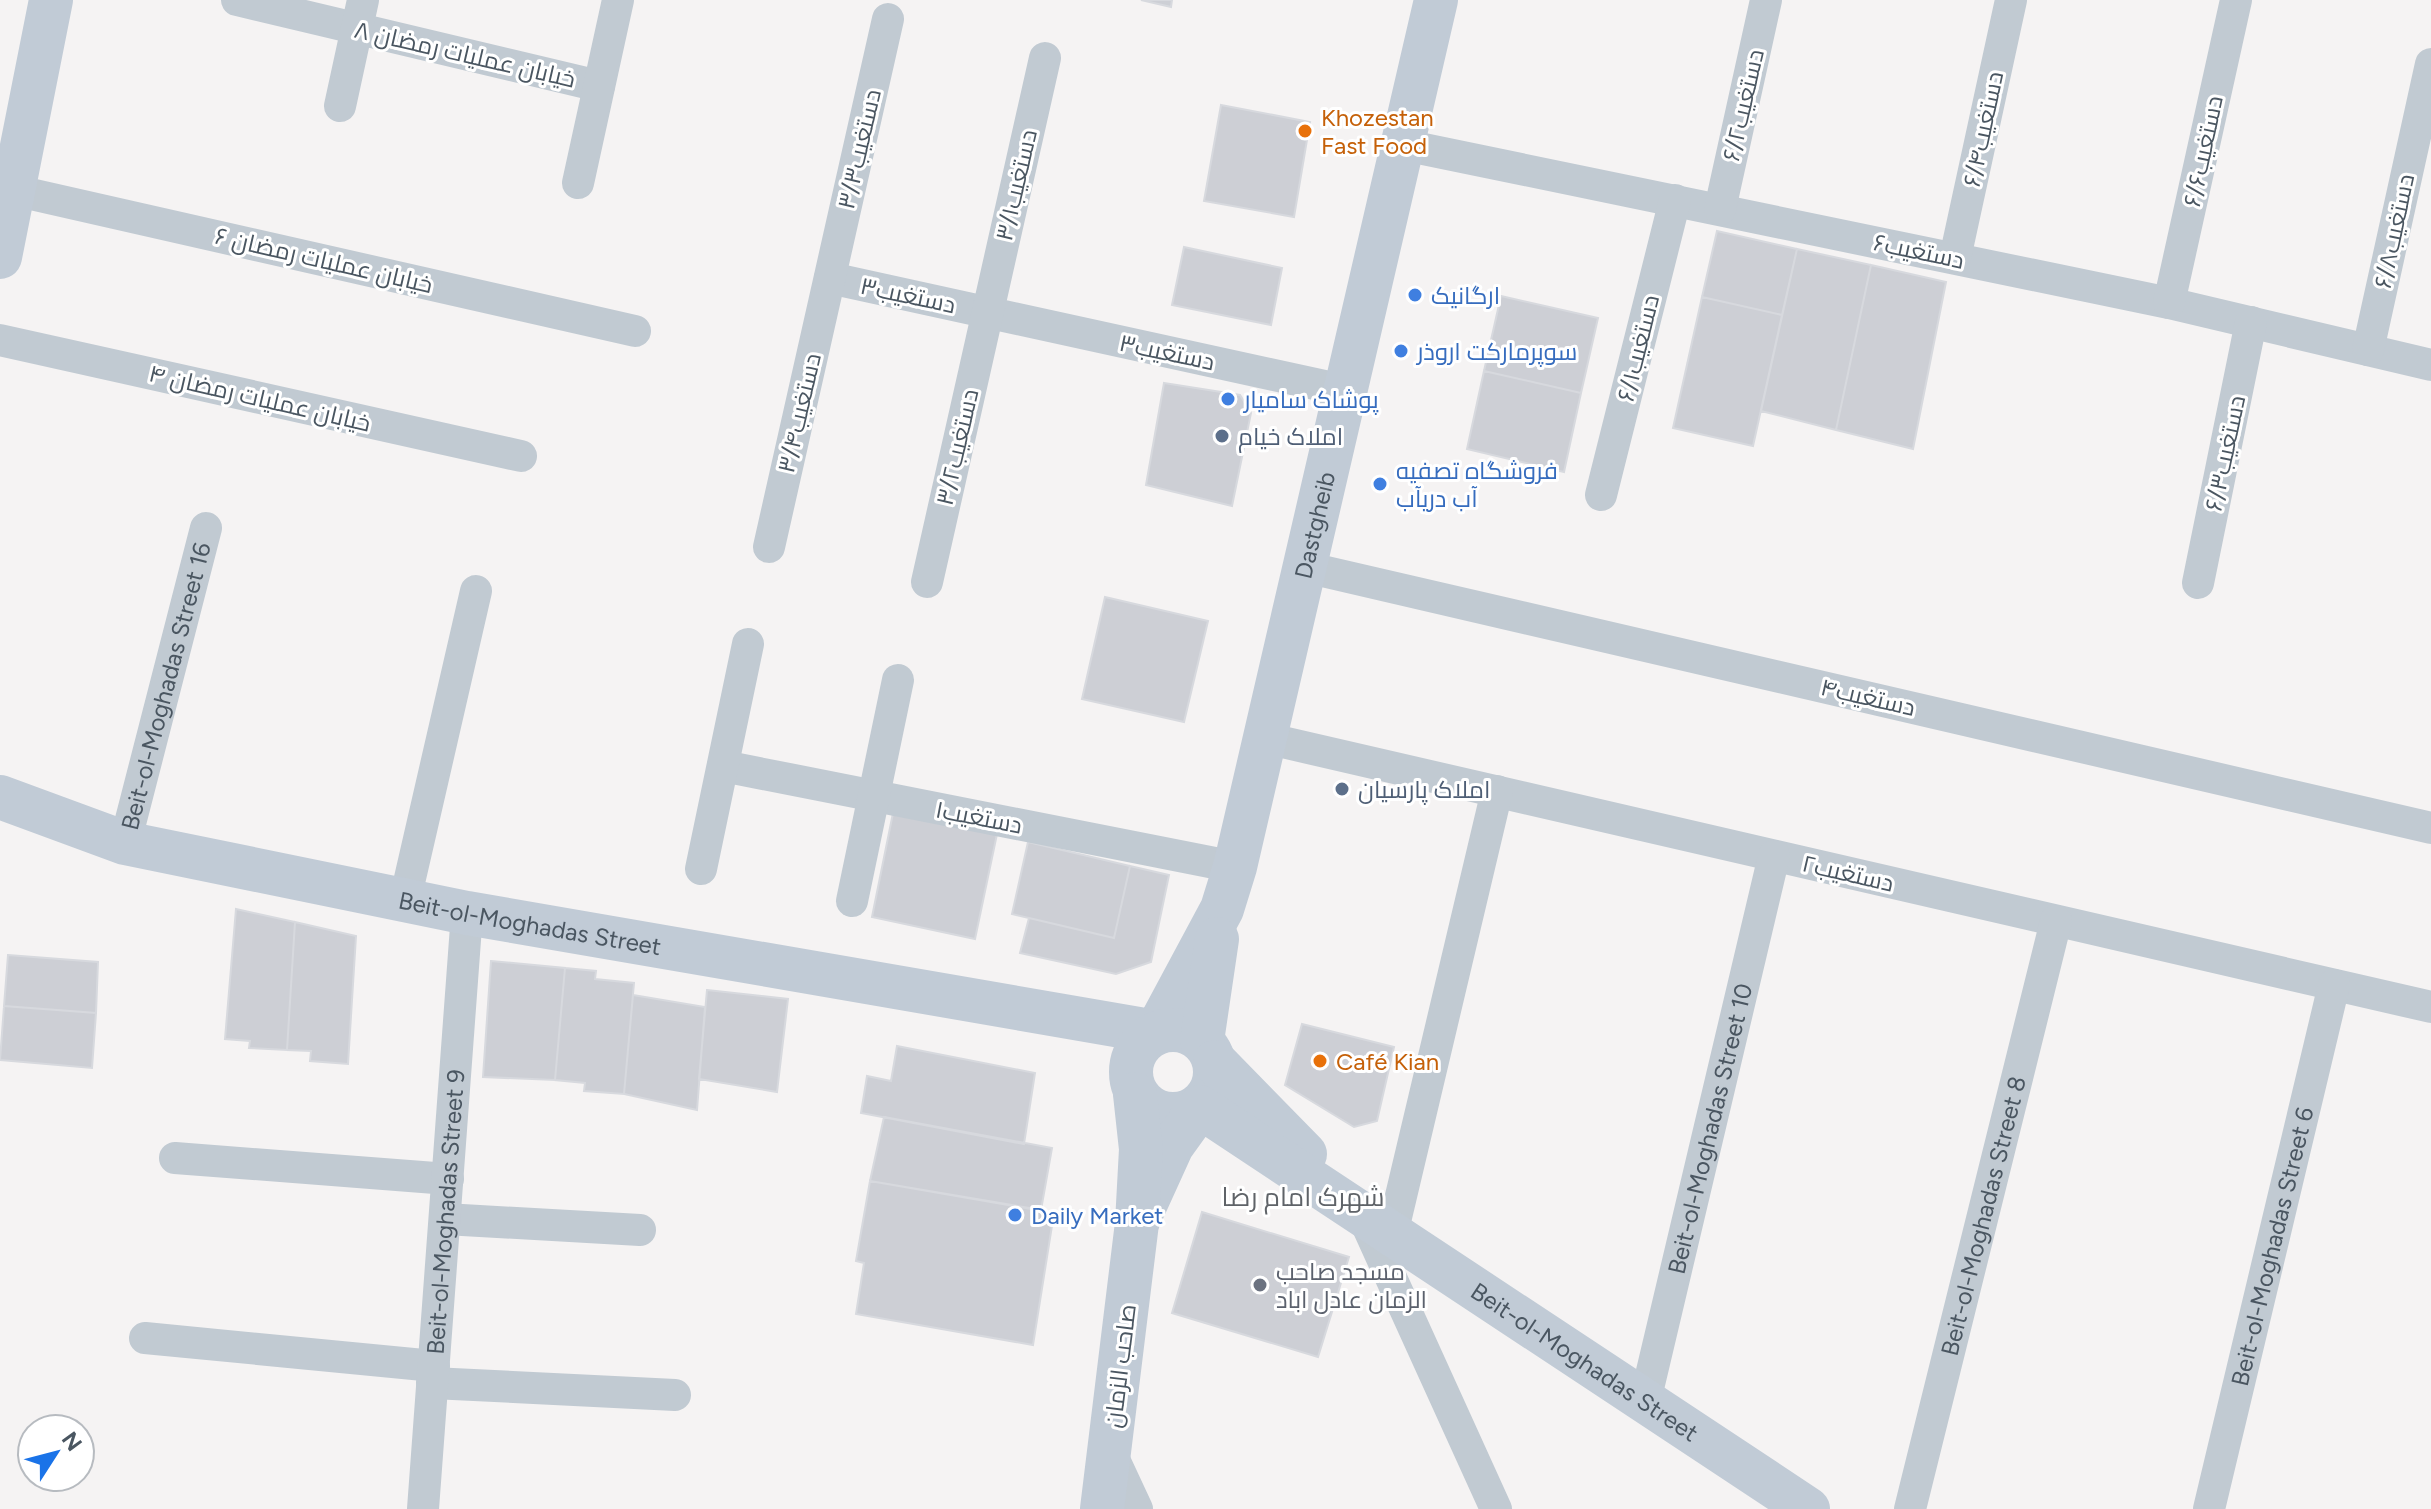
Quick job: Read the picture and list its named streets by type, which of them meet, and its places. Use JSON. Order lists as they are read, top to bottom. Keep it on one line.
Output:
{"streets":{"street":["خیابان عملیات رمضان ۸","دستغیب۶/۲","دستغیب۶/۴","۳/۳دستغیب","دستغیب۶/۶","۳/۱دستغیب","دستغیب۶/۸","دستغیب۶","خیابان عملیات رمضان ۶","۳دستغیب","دستغیب۶/۱","دستغیب۳","خیابان عملیات رمضان ۴","۳/۴دستغیب","۳/۲دستغیب","دستغیب۶/۳","Dastgheib","Beit-ol-Moghadas Street 16","دستغیب۴","دستغیب۱","۲دستغیب","Beit-ol-Moghadas Street","Beit-ol-Moghadas Street 10","Beit-ol-Moghadas Street 9","Beit-ol-Moghadas Street 8","Beit-ol-Moghadas Street 6","صاحب الزمان"]},"crossings":[["دستغیب۶/۲","دستغیب۶"],["دستغیب۶/۴","دستغیب۶"],["۳/۳دستغیب","۳دستغیب"],["۳/۳دستغیب","۳/۴دستغیب"],["دستغیب۶/۶","دستغیب۶"],["۳/۱دستغیب","۳دستغیب"],["۳/۱دستغیب","دستغیب۳"],["۳/۱دستغیب","۳/۲دستغیب"],["دستغیب۶/۸","دستغیب۶"],["دستغیب۶","دستغیب۶/۱"],["دستغیب۶","دستغیب۶/۳"],["دستغیب۶","Dastgheib"],["۳دستغیب","دستغیب۳"],["۳دستغیب","۳/۴دستغیب"],["۳دستغیب","۳/۲دستغیب"],["دستغیب۳","۳/۲دستغیب"],["دستغیب۳","Dastgheib"],["Dastgheib","دستغیب۴"],["Dastgheib","دستغیب۱"],["Dastgheib","۲دستغیب"],["Beit-ol-Moghadas Street 16","Beit-ol-Moghadas Street"],["۲دستغیب","Beit-ol-Moghadas Street 10"],["۲دستغیب","Beit-ol-Moghadas Street 8"],["۲دستغیب","Beit-ol-Moghadas Street 6"],["Beit-ol-Moghadas Street","Beit-ol-Moghadas Street 10"],["Beit-ol-Moghadas Street","Beit-ol-Moghadas Street 9"]],"districts":["شهرک امام رضا"],"places":["Khozestan Fast Food","ارگانیک","سوپرمارکت اروذر","پوشاک سامیار","املاک خیام","فروشگاه تصفیه آب دریآب","املاک پارسیان","Café Kian","Daily Market","مسجد صاحب الزمان عادل اباد"],"north":"top right"}
